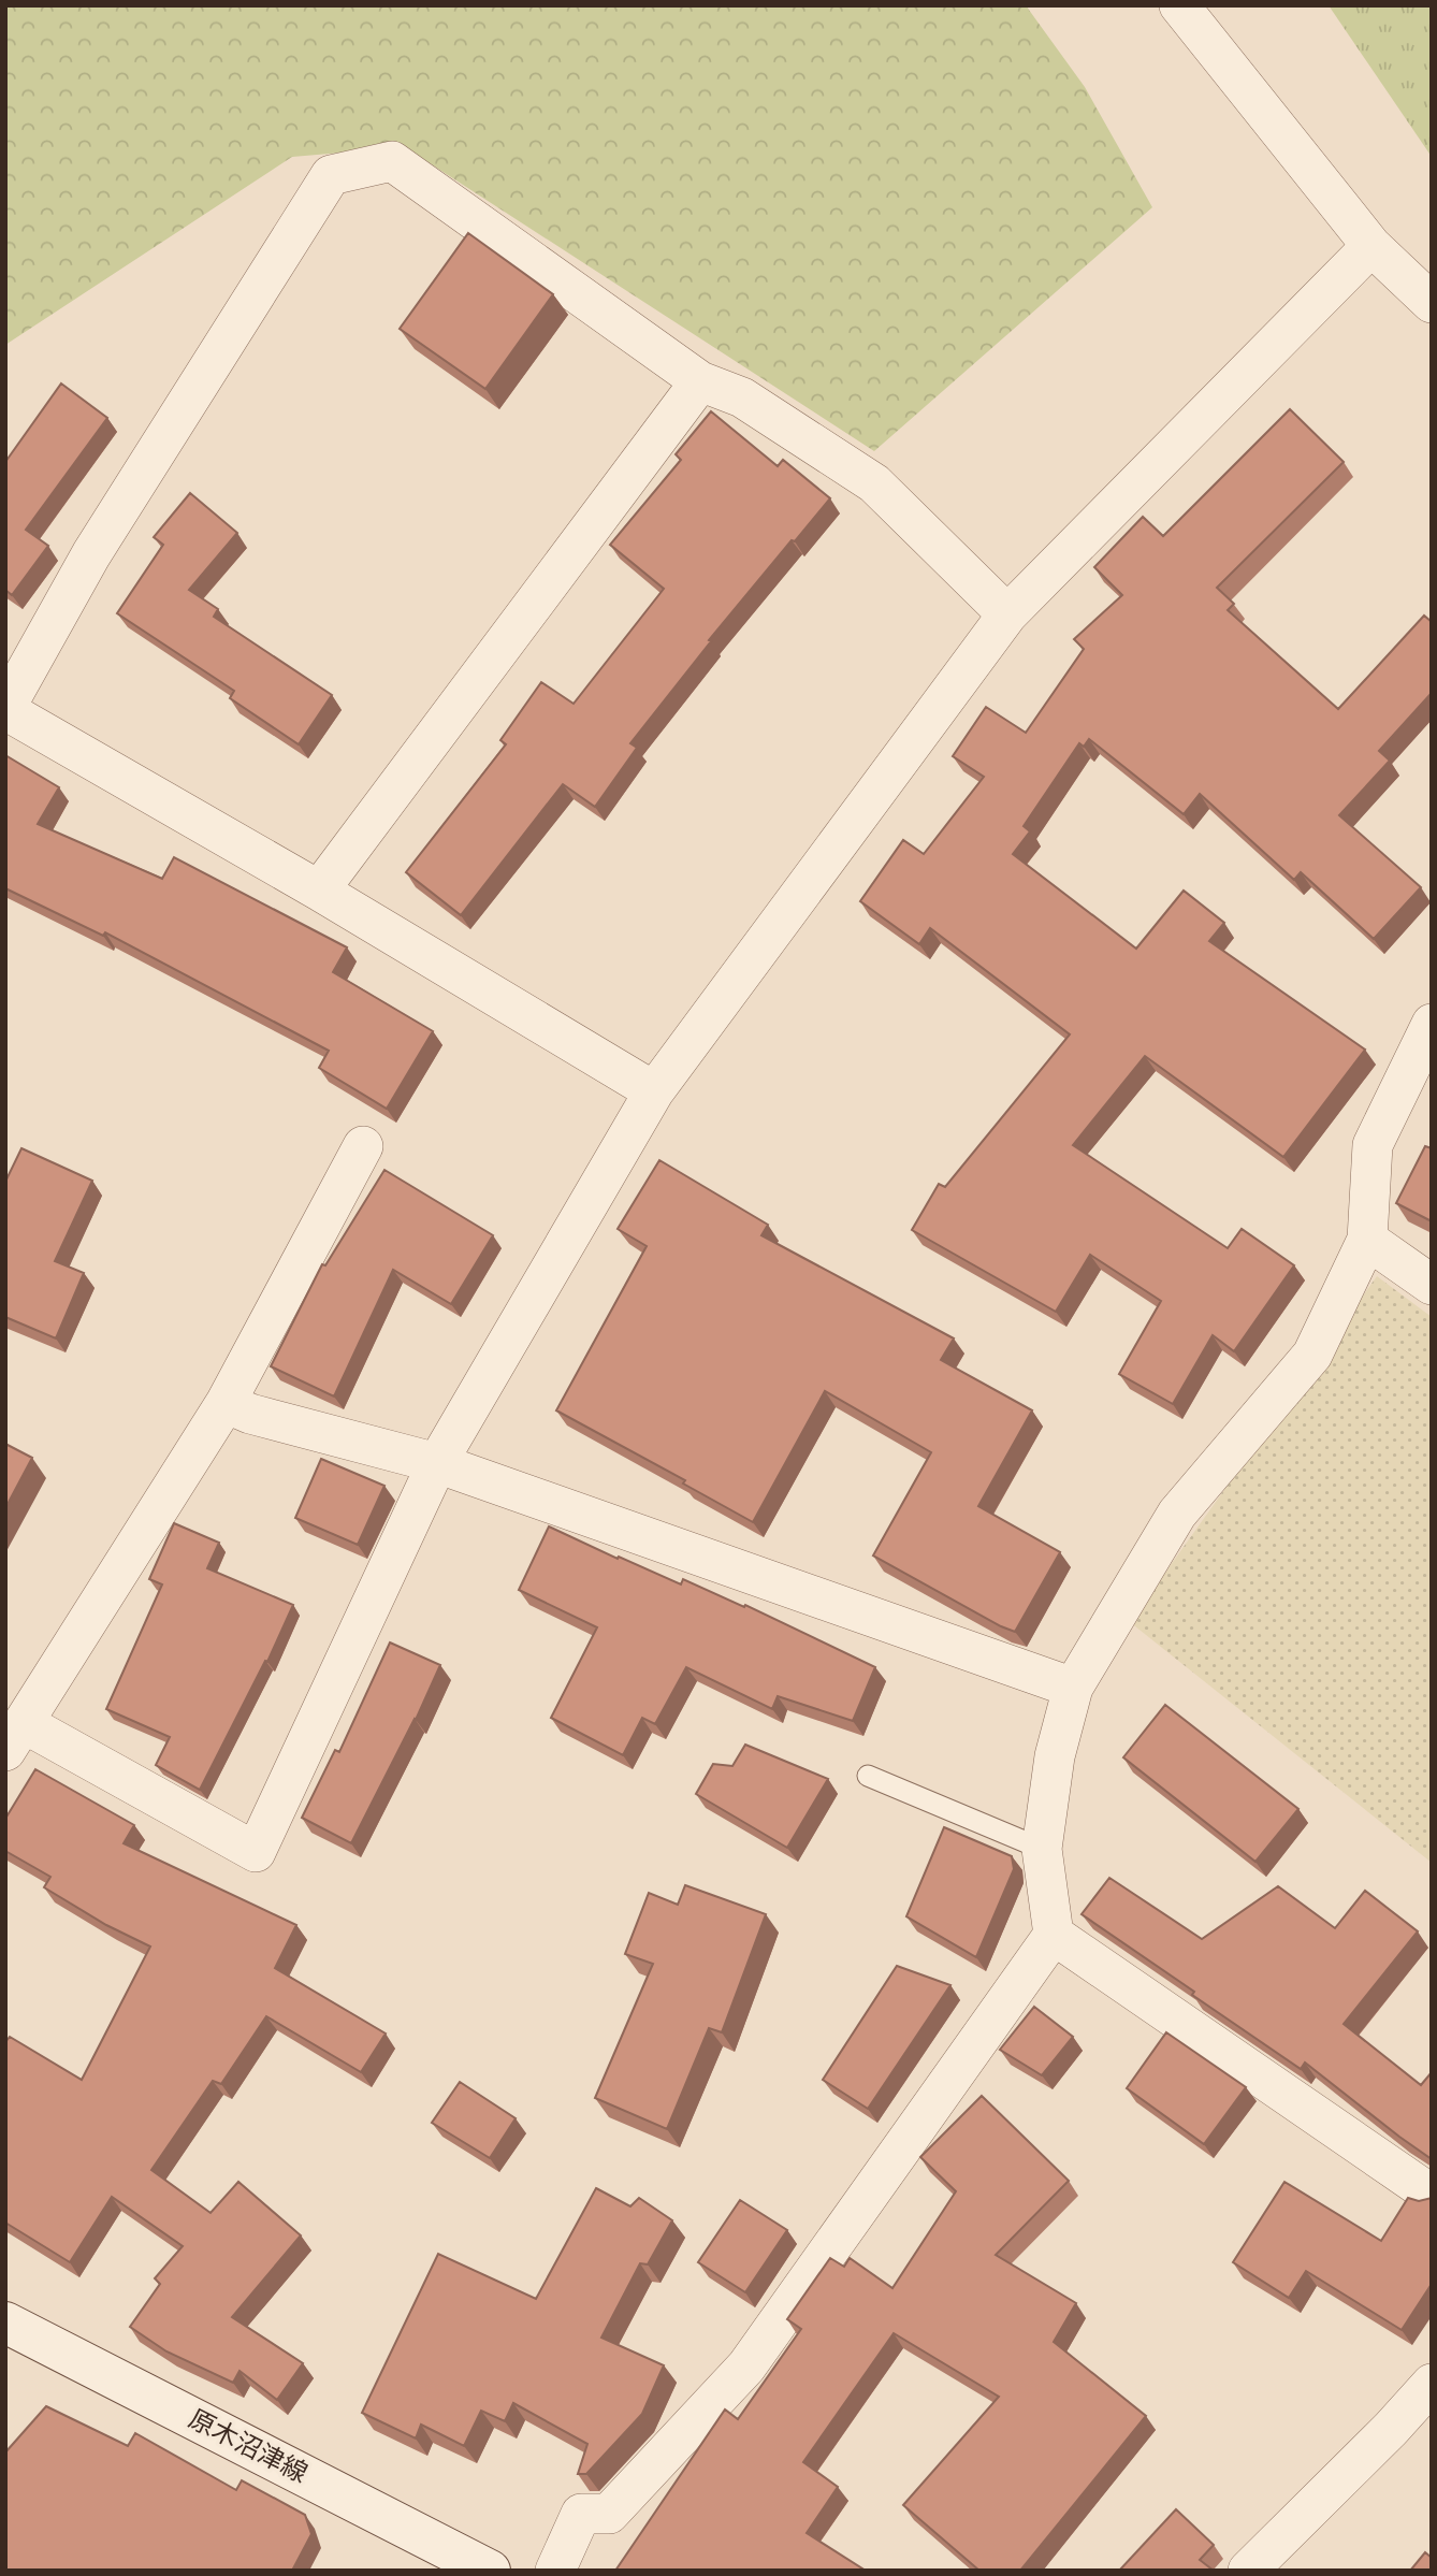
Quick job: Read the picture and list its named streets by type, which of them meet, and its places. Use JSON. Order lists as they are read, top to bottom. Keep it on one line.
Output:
{"streets":{"main road":["原木沼津線"]}}
